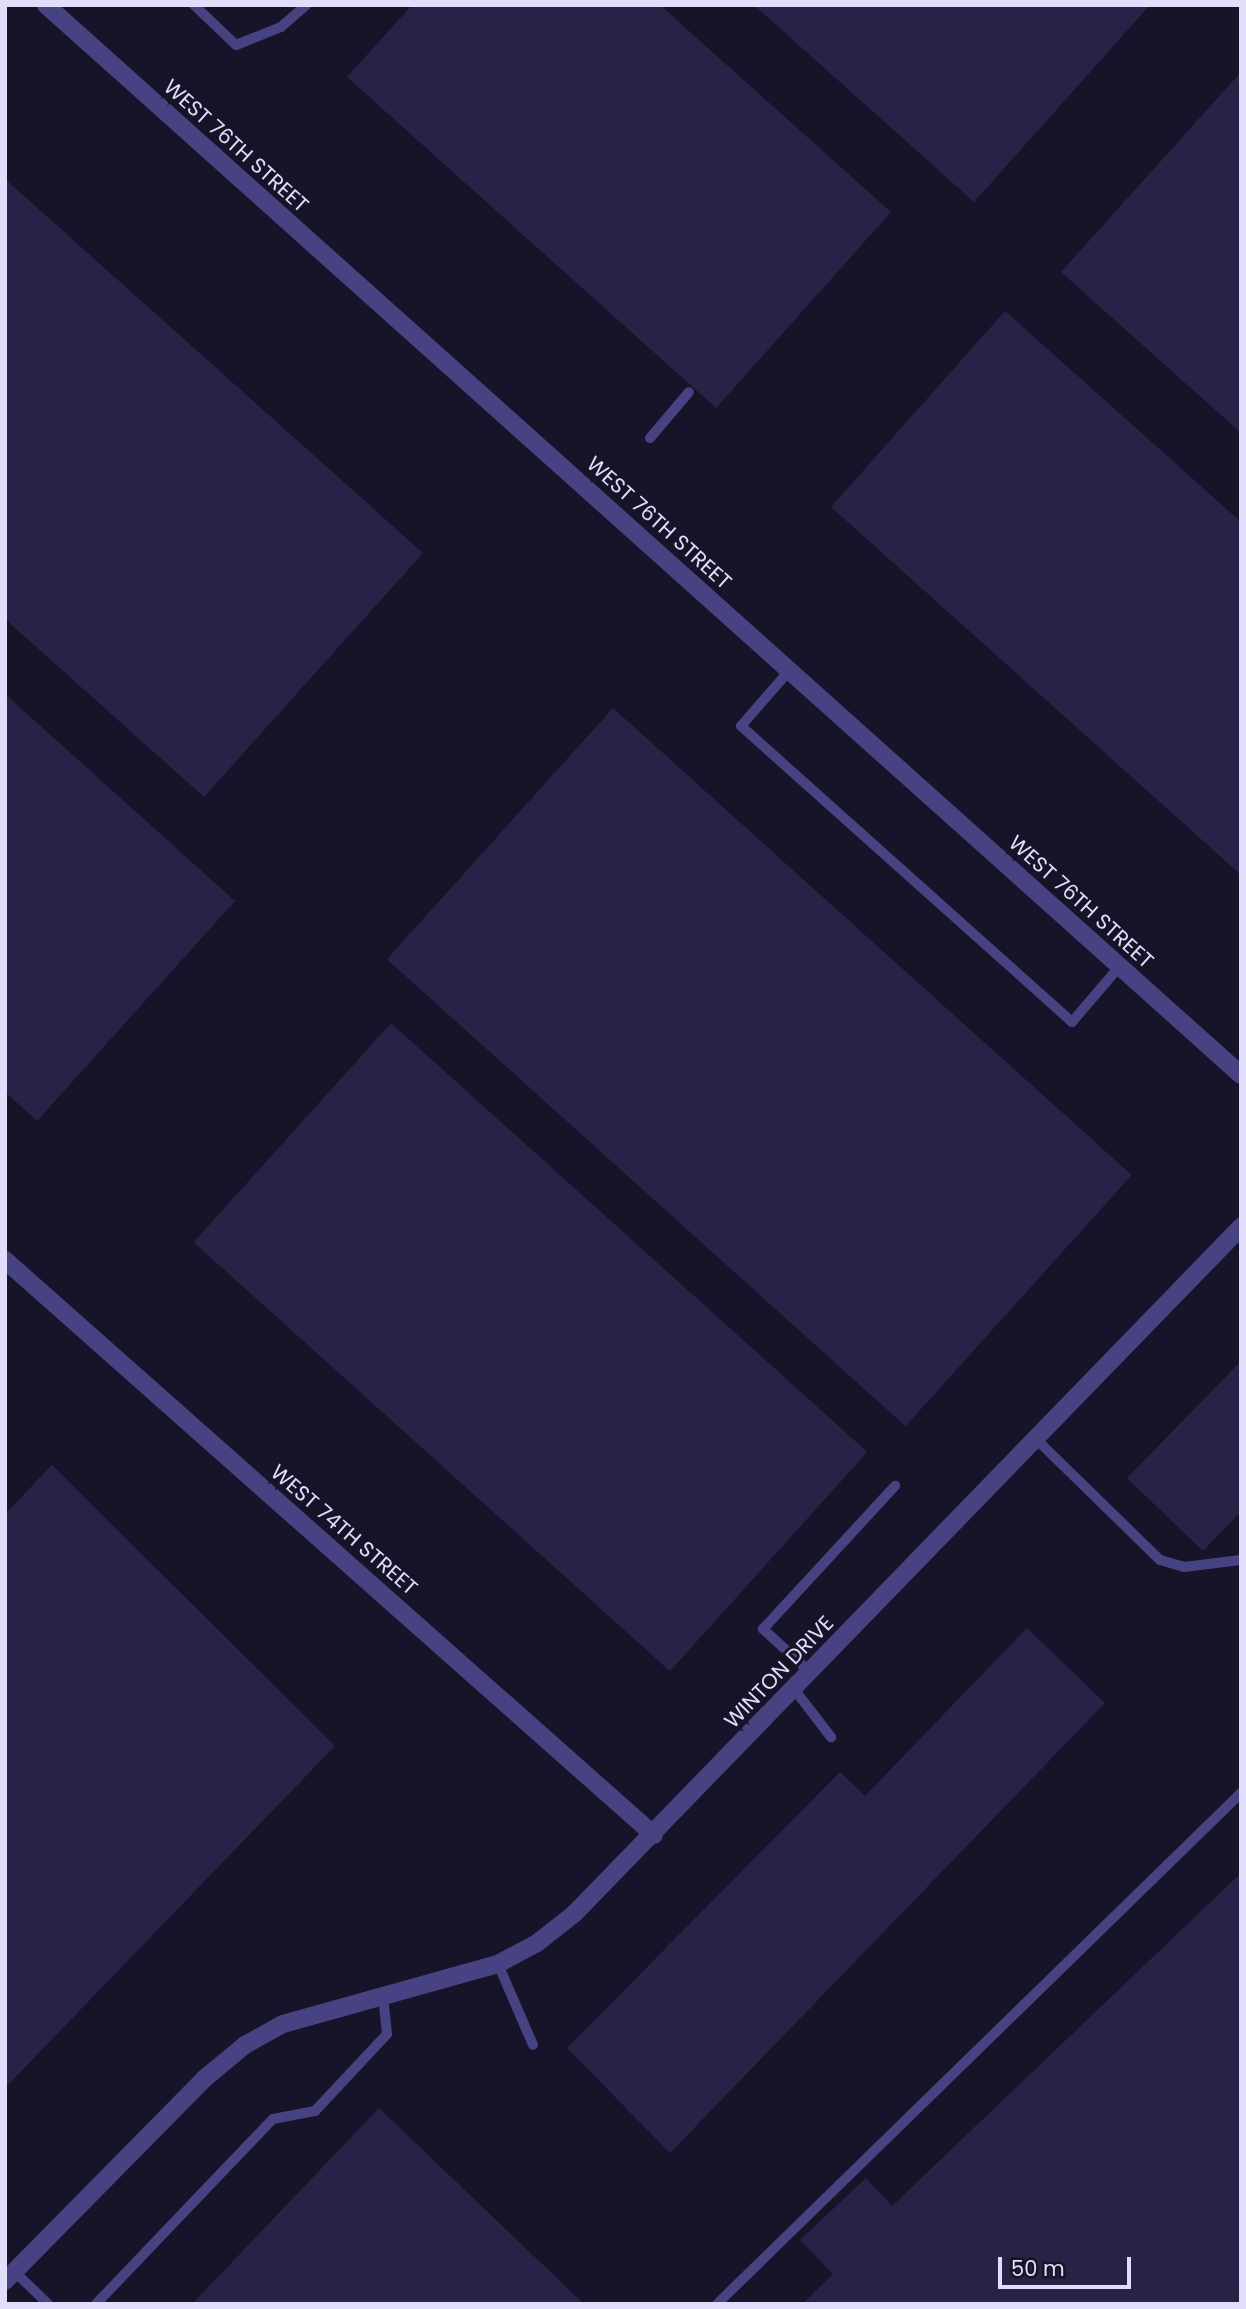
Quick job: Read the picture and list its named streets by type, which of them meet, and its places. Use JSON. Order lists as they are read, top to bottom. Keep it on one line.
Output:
{"streets":{"street":["WEST 76TH STREET","WEST 74TH STREET","WINTON DRIVE"]},"crossings":[["WEST 74TH STREET","WINTON DRIVE"]],"scale_bar":"50 m"}
